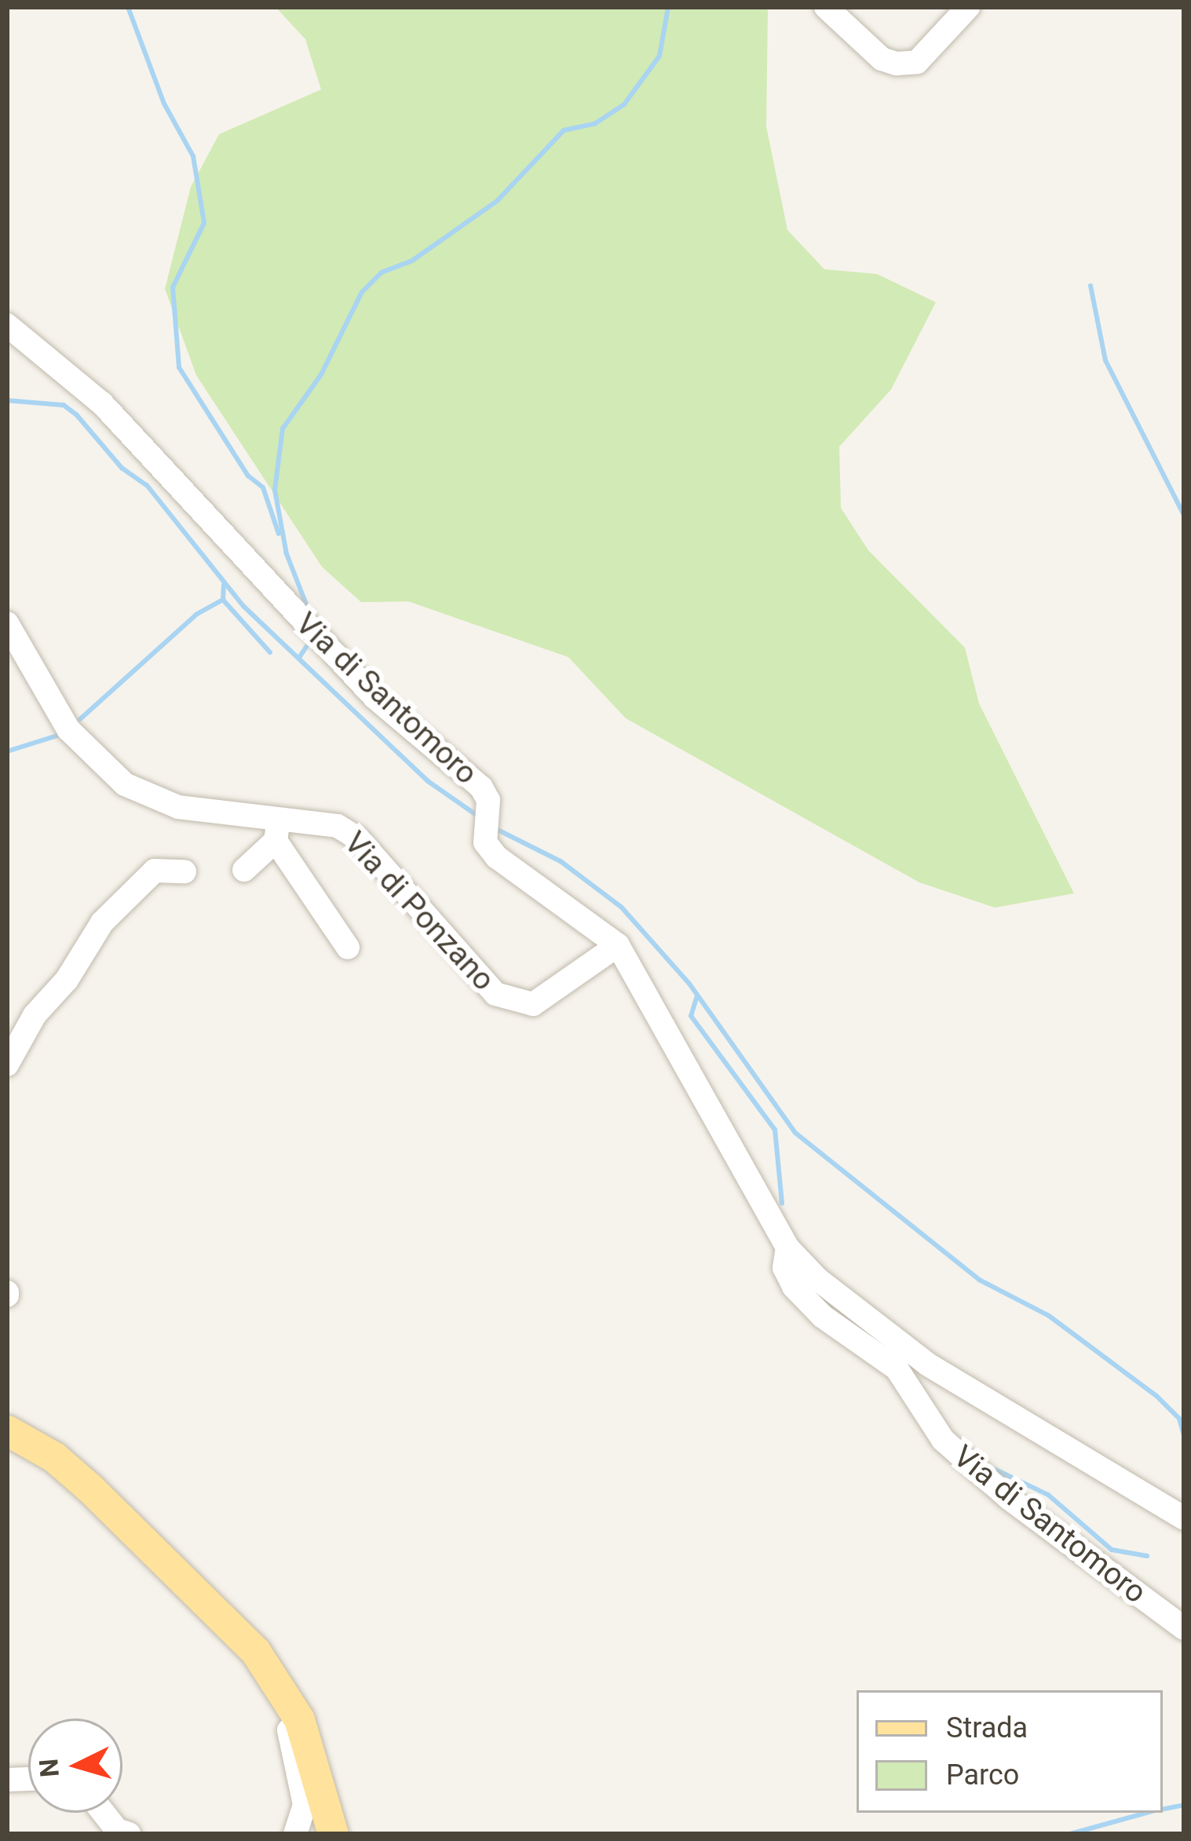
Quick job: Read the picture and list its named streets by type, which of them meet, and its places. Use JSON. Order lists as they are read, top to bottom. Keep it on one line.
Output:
{"streets":{"street":["Via di Santomoro","Via di Ponzano"]},"crossings":[["Via di Santomoro","Via di Ponzano"]],"legend":["Strada","Parco"],"north":"left"}
